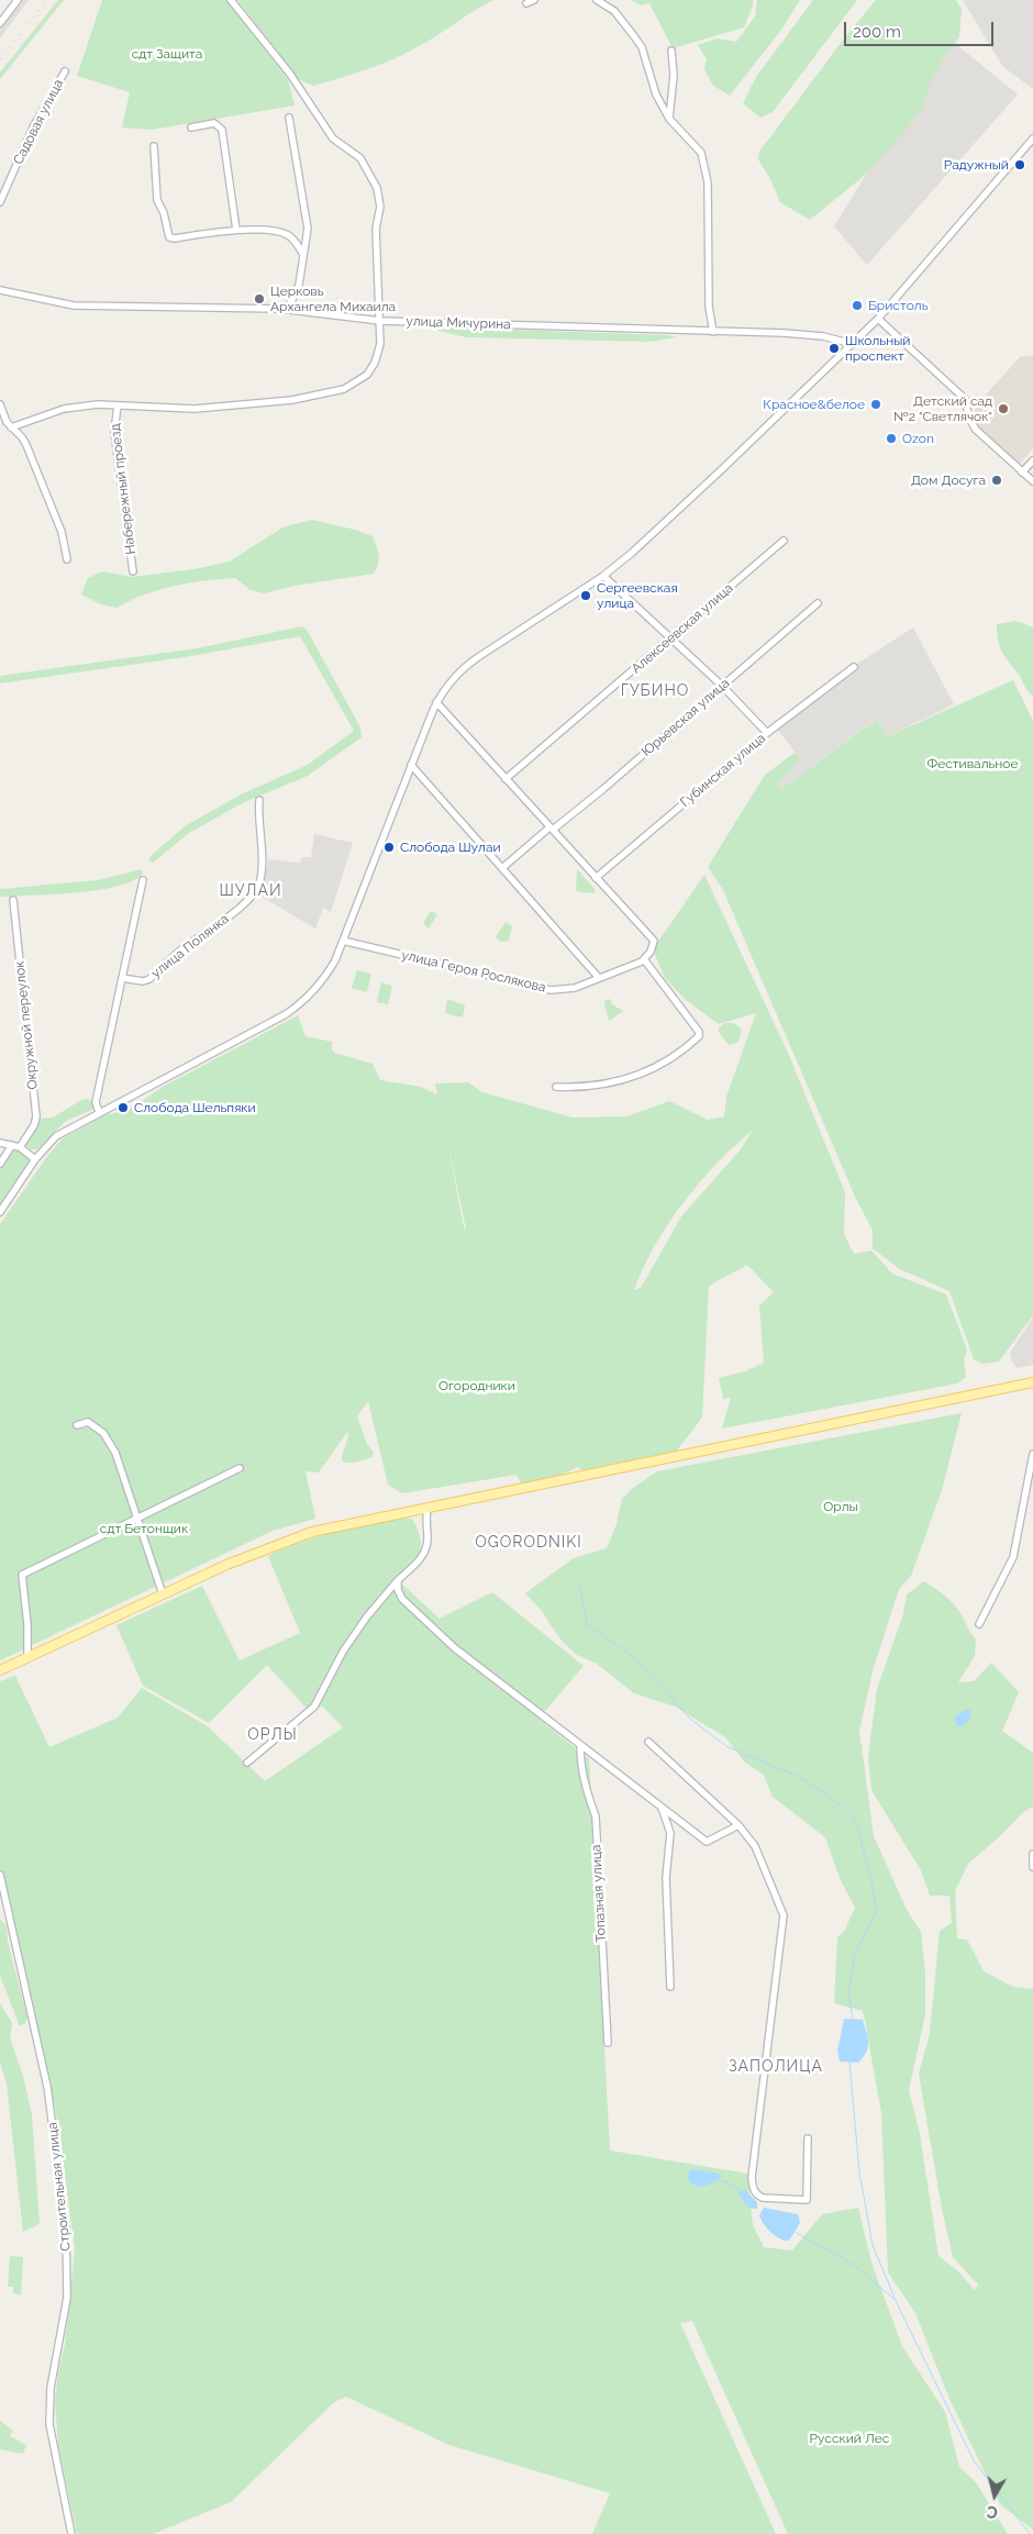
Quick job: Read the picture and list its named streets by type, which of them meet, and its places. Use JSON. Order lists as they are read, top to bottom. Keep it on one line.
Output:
{"streets":{"street":["Садовая улица","улица Мичурина","Набережный проезд","Алексеевская улица","Юрьевская улица","Губинская улица","улица Полянка","улица Героя Рослякова","Окружной переулок","Топазная улица","Строительная улица"]},"districts":["ГУБИНО","ШУЛАИ","OGORODNIKI","ОРЛЫ","ЗАПОЛИЦА"],"parks":["сдт Защита","Фестивальное","Огородники","Орлы","сдт Бетонщик","Русский Лес"],"places":["Радужный","Церковь Архангела Михаила","Бристоль","Школьный проспект","Красное&белое","Детский сад №2 \"Светлячок\"","Ozon","Дом Досуга","Сергеевская улица","Слобода Шулаи","Слобода Шельпяки"],"scale_bar":"200 m","north":"bottom"}
